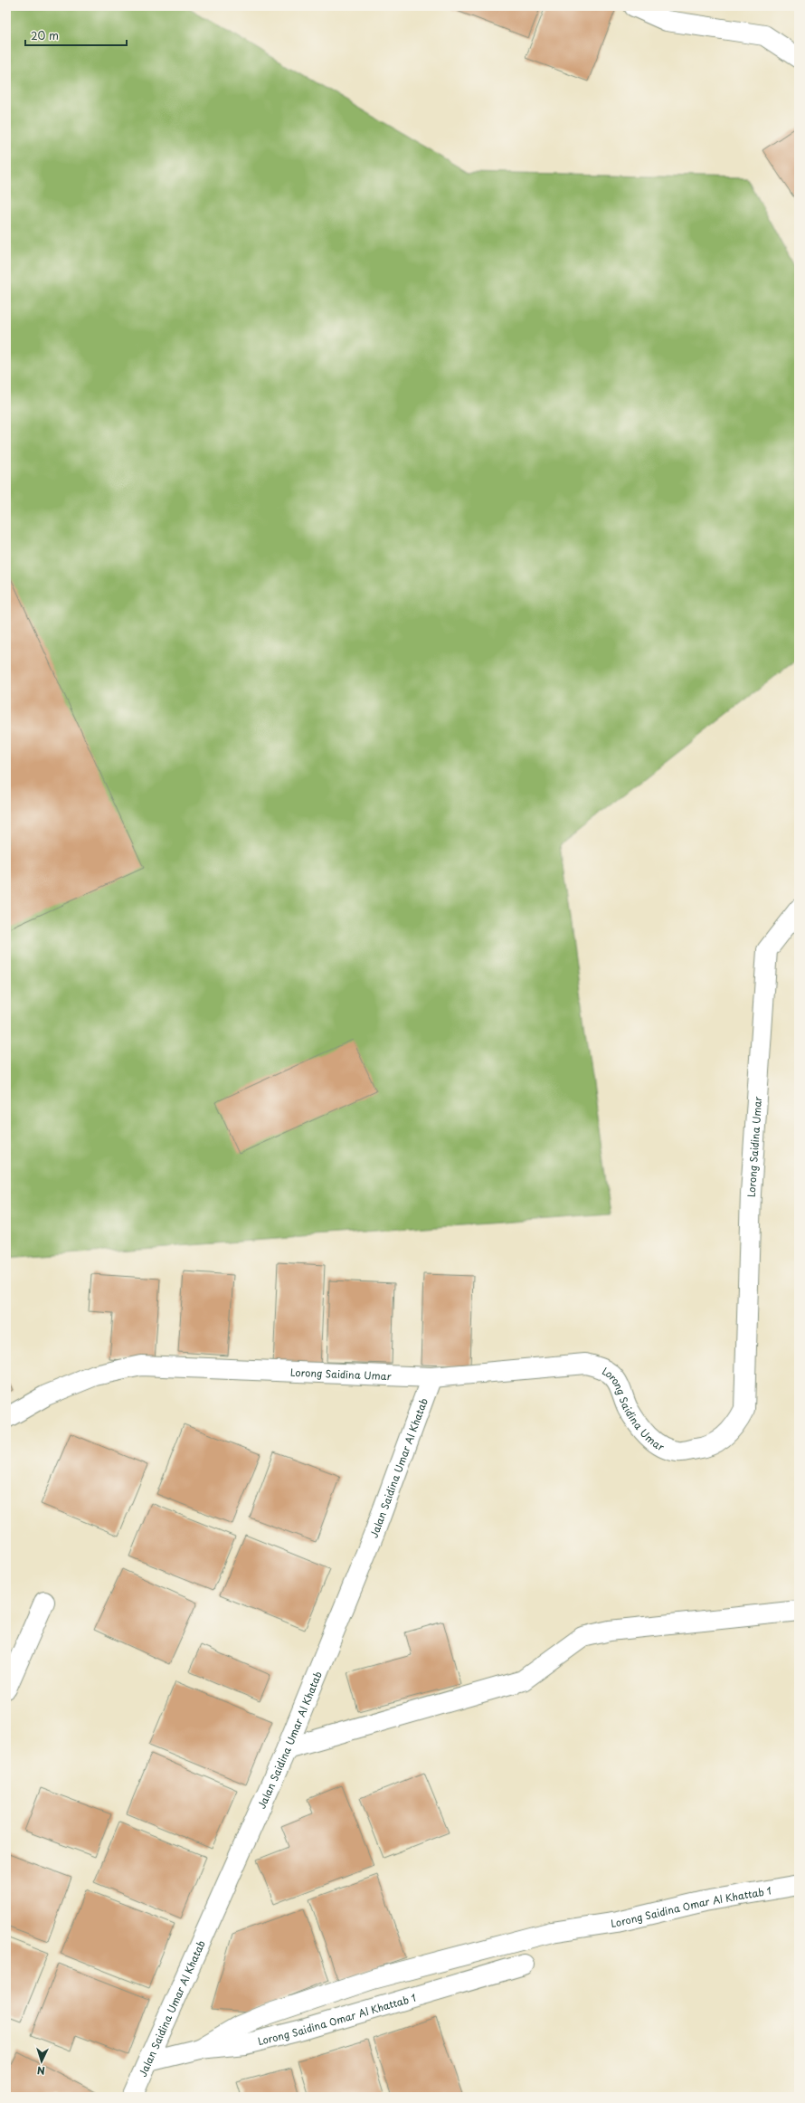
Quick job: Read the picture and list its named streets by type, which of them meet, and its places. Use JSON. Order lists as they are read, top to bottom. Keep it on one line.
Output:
{"streets":{"street":["Lorong Saidina Umar","Jalan Saidina Umar Al Khatab","Lorong Saidina Omar Al Khattab 1"]},"crossings":[["Lorong Saidina Umar","Jalan Saidina Umar Al Khatab"],["Jalan Saidina Umar Al Khatab","Lorong Saidina Omar Al Khattab 1"]],"scale_bar":"20 m","north":"bottom"}
